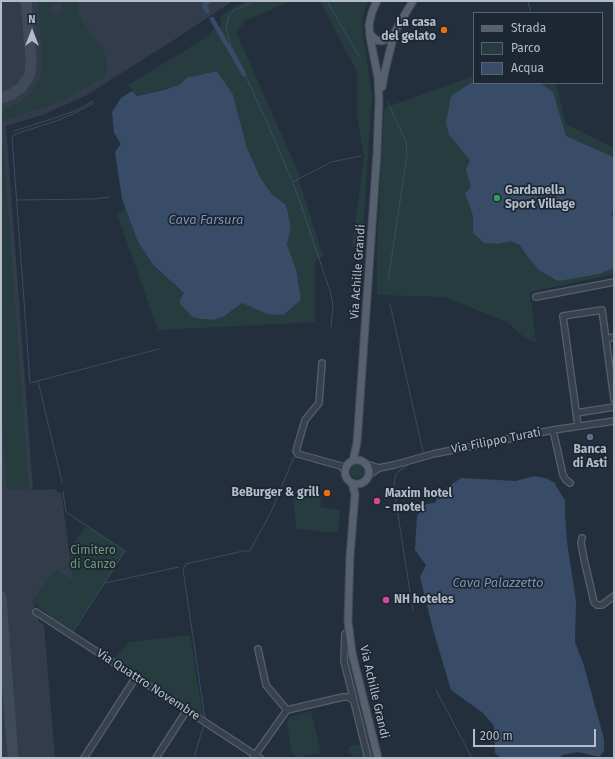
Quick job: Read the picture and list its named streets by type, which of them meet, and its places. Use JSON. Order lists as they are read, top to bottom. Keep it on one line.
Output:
{"streets":{"main road":["Via Achille Grandi"],"street":["Via Filippo Turati","Via Quattro Novembre"]},"crossings":[["Via Achille Grandi","Via Filippo Turati"]],"water":["Cava Farsura","Cava Palazzetto"],"parks":["Cimitero di Canzo"],"places":["La casa del gelato","Gardanella Sport Village","Banca di Asti","BeBurger & grill","Maxim hotel - motel","NH hoteles"],"legend":["Strada","Parco","Acqua"],"scale_bar":"200 m","north":"top"}
